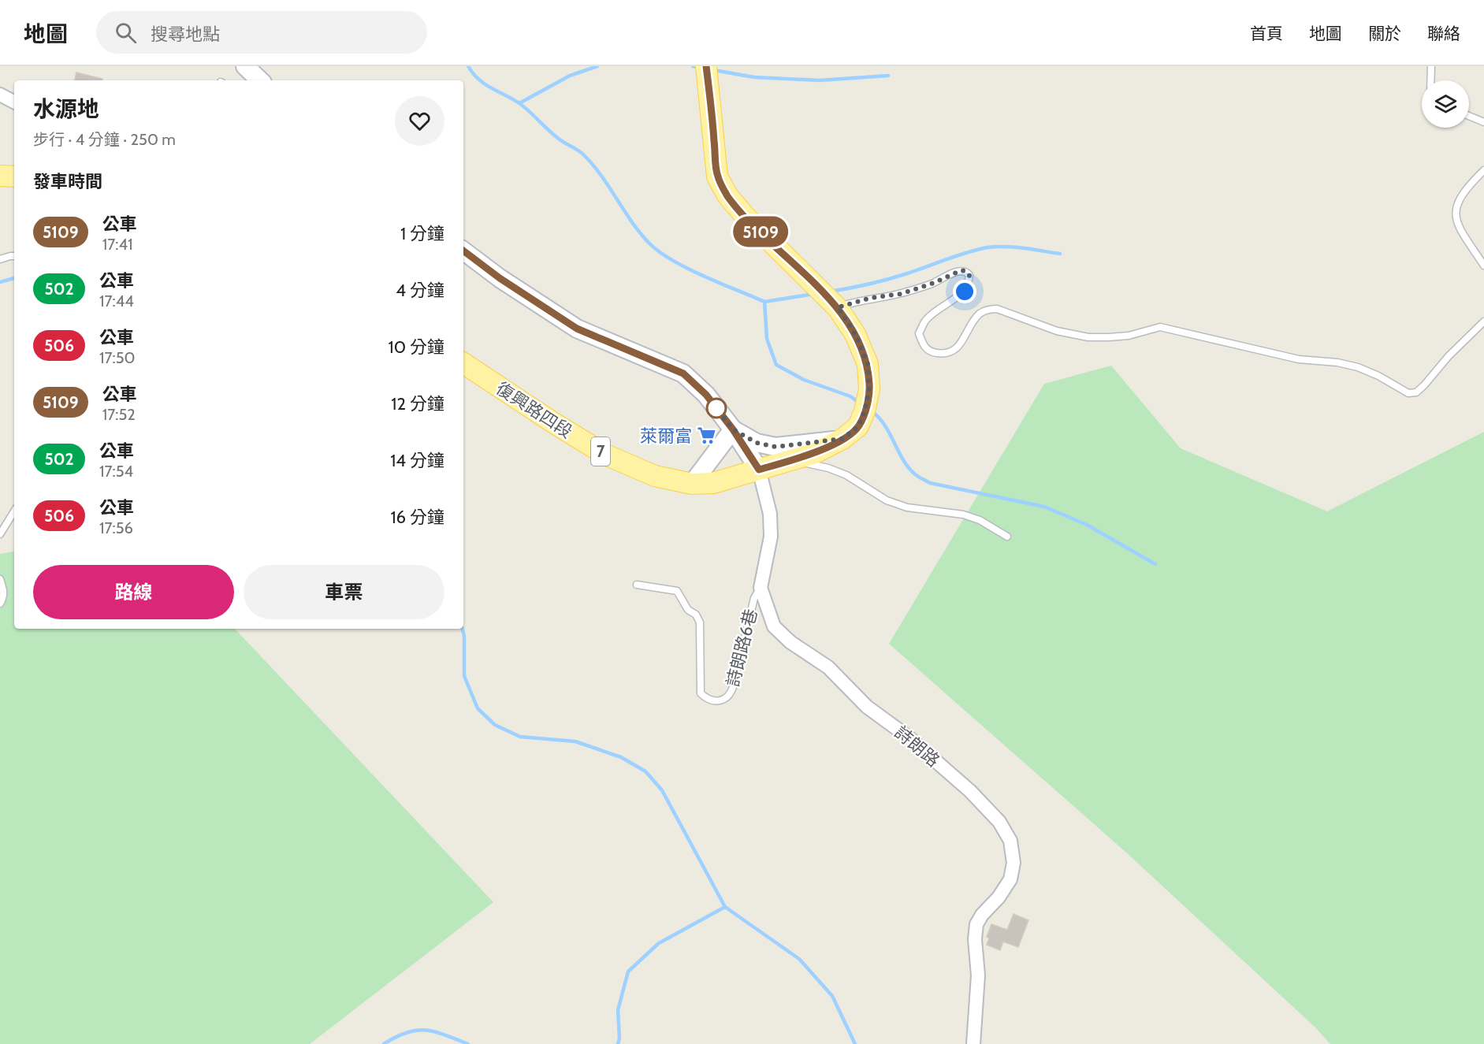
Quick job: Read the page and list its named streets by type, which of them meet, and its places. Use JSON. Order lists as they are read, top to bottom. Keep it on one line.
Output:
{"streets":{"main road":["復興路四段","7"],"street":["詩朗路"],"lane":["詩朗路6巷"]},"crossings":[["復興路四段","7"],["詩朗路6巷","詩朗路"]],"places":{"supermarket":["萊爾富"]},"lines":["bus line 5109"],"page":{"header":"地圖","search":"搜尋地點","nav":["首頁","地圖","關於","聯絡"],"on_map":"5109","heading":[["水源地","步行 · 4 分鐘 · 250 m"],"發車時間"],"list":[{"mark":"5109","name":"公車","note":"17:41","value":"1 分鐘"},{"mark":"502","name":"公車","note":"17:44","value":"4 分鐘"},{"mark":"506","name":"公車","note":"17:50","value":"10 分鐘"},{"mark":"5109","name":"公車","note":"17:52","value":"12 分鐘"},{"mark":"502","name":"公車","note":"17:54","value":"14 分鐘"},{"mark":"506","name":"公車","note":"17:56","value":"16 分鐘"}],"buttons":["路線","車票"]}}
